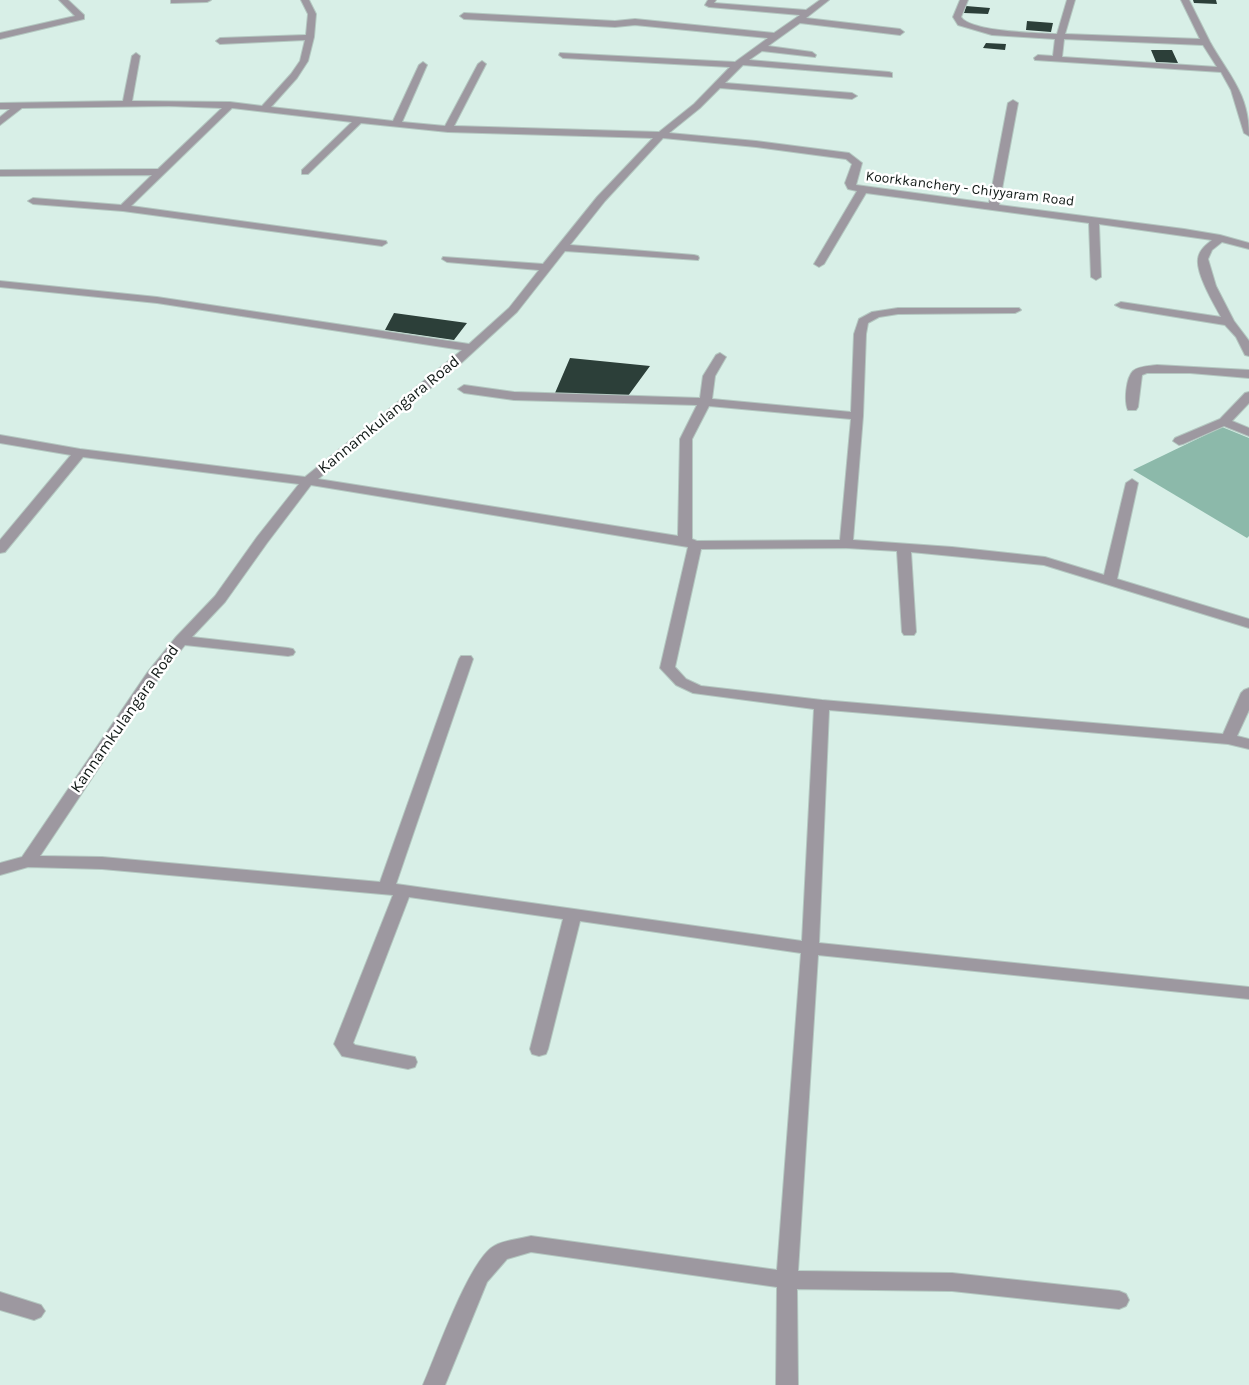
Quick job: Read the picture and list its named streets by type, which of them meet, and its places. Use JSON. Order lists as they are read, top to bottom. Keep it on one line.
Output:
{"streets":{"street":["Koorkkanchery - Chiyyaram Road","Kannamkulangara Road"]},"crossings":[["Koorkkanchery - Chiyyaram Road","Kannamkulangara Road"]]}
